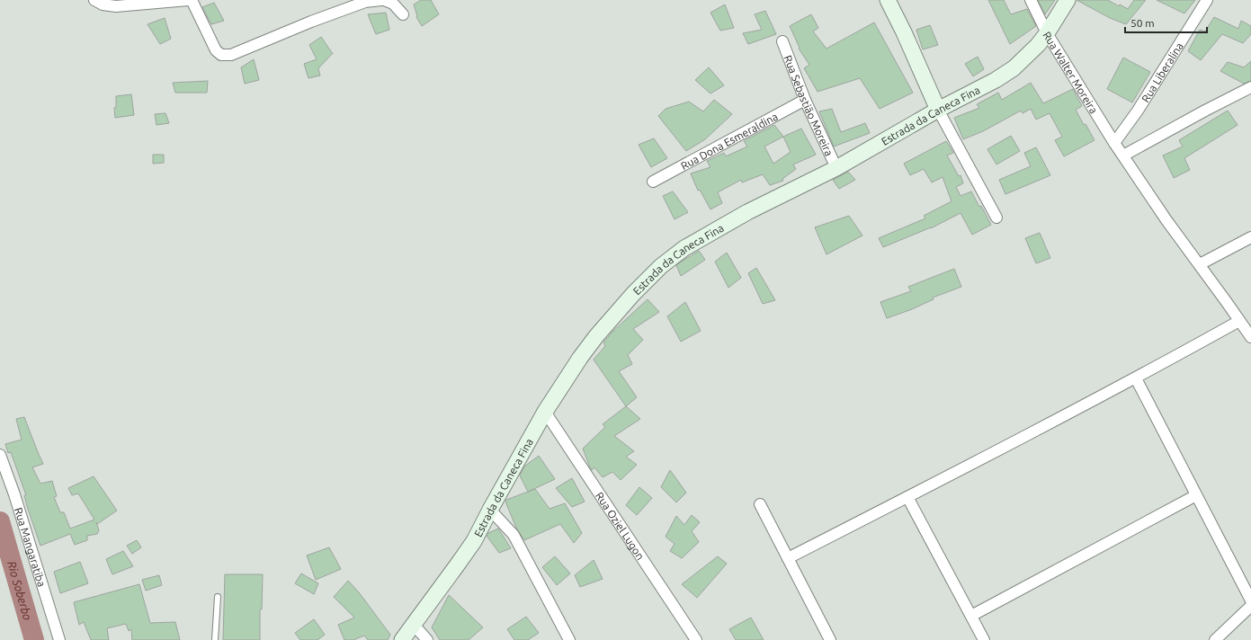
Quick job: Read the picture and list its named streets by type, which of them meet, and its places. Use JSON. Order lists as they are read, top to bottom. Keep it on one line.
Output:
{"streets":{"street":["Rua Walter Moreira","Rua Liberalina","Rua Sebastião Moreira","Estrada da Caneca Fina","Rua Dona Esmeraldina","Rua Oziel Lugon","Rua Mangaratiba"]},"crossings":[["Rua Walter Moreira","Rua Liberalina"],["Rua Walter Moreira","Estrada da Caneca Fina"],["Rua Sebastião Moreira","Estrada da Caneca Fina"],["Rua Sebastião Moreira","Rua Dona Esmeraldina"],["Estrada da Caneca Fina","Rua Oziel Lugon"]],"water":["Rio Soberbo"],"scale_bar":"50 m"}
